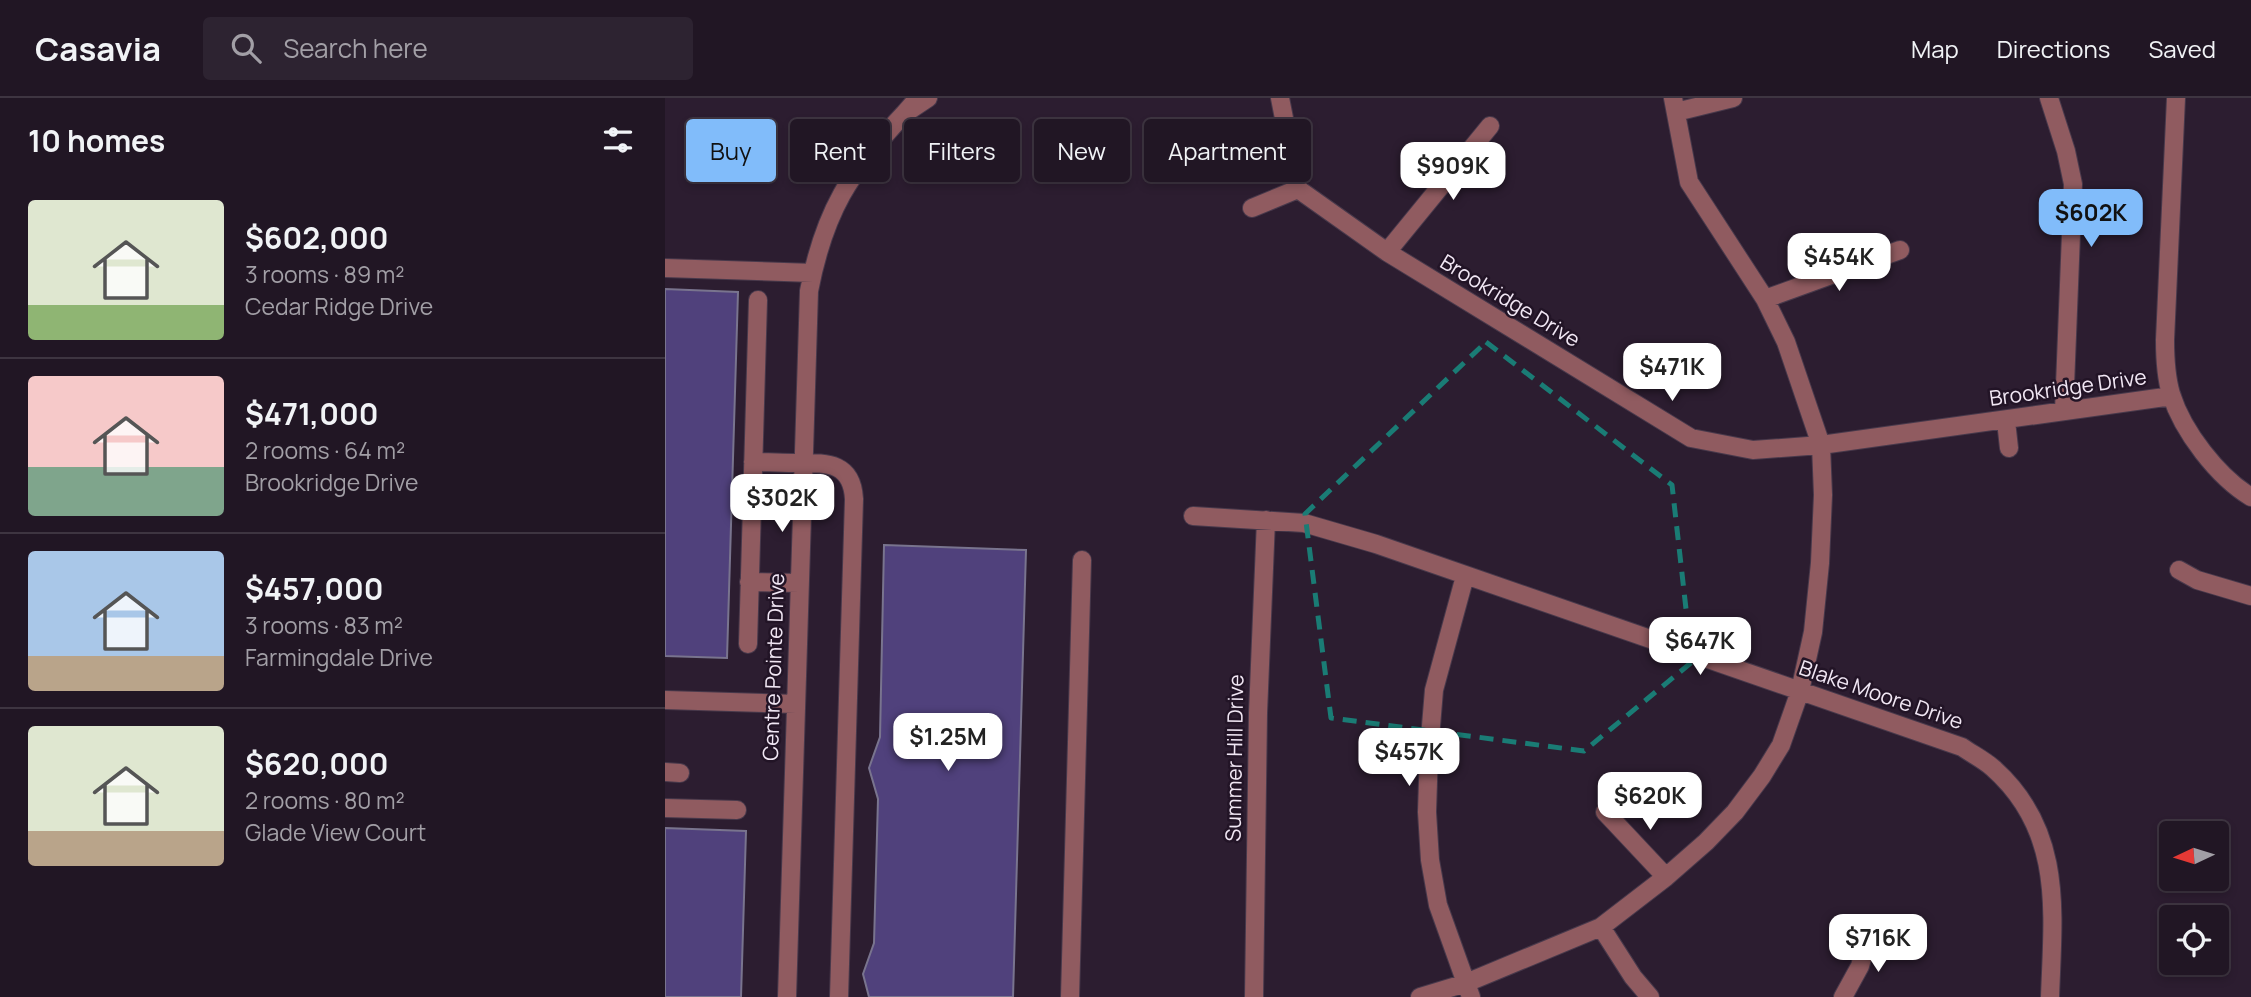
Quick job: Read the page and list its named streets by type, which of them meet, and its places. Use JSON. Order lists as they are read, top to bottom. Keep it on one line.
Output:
{"streets":{"street":["Brookridge Drive","Centre Pointe Drive","Blake Moore Drive","Summer Hill Drive"]},"crossings":[["Blake Moore Drive","Summer Hill Drive"]],"north":"left","page":{"header":"Casavia","search":"Search here","nav":["Map","Directions","Saved"],"heading":"10 homes","chip":["Buy","Rent","Filters","New","Apartment"],"price":["$909K","$602K","$454K","$471K","$302K","$647K","$1.25M","$457K","$620K","$716K"],"list":[{"name":"$602,000","note":"3 rooms · 89 m² · Cedar Ridge Drive"},{"name":"$471,000","note":"2 rooms · 64 m² · Brookridge Drive"},{"name":"$457,000","note":"3 rooms · 83 m² · Farmingdale Drive"},{"name":"$620,000","note":"2 rooms · 80 m² · Glade View Court"}]}}
